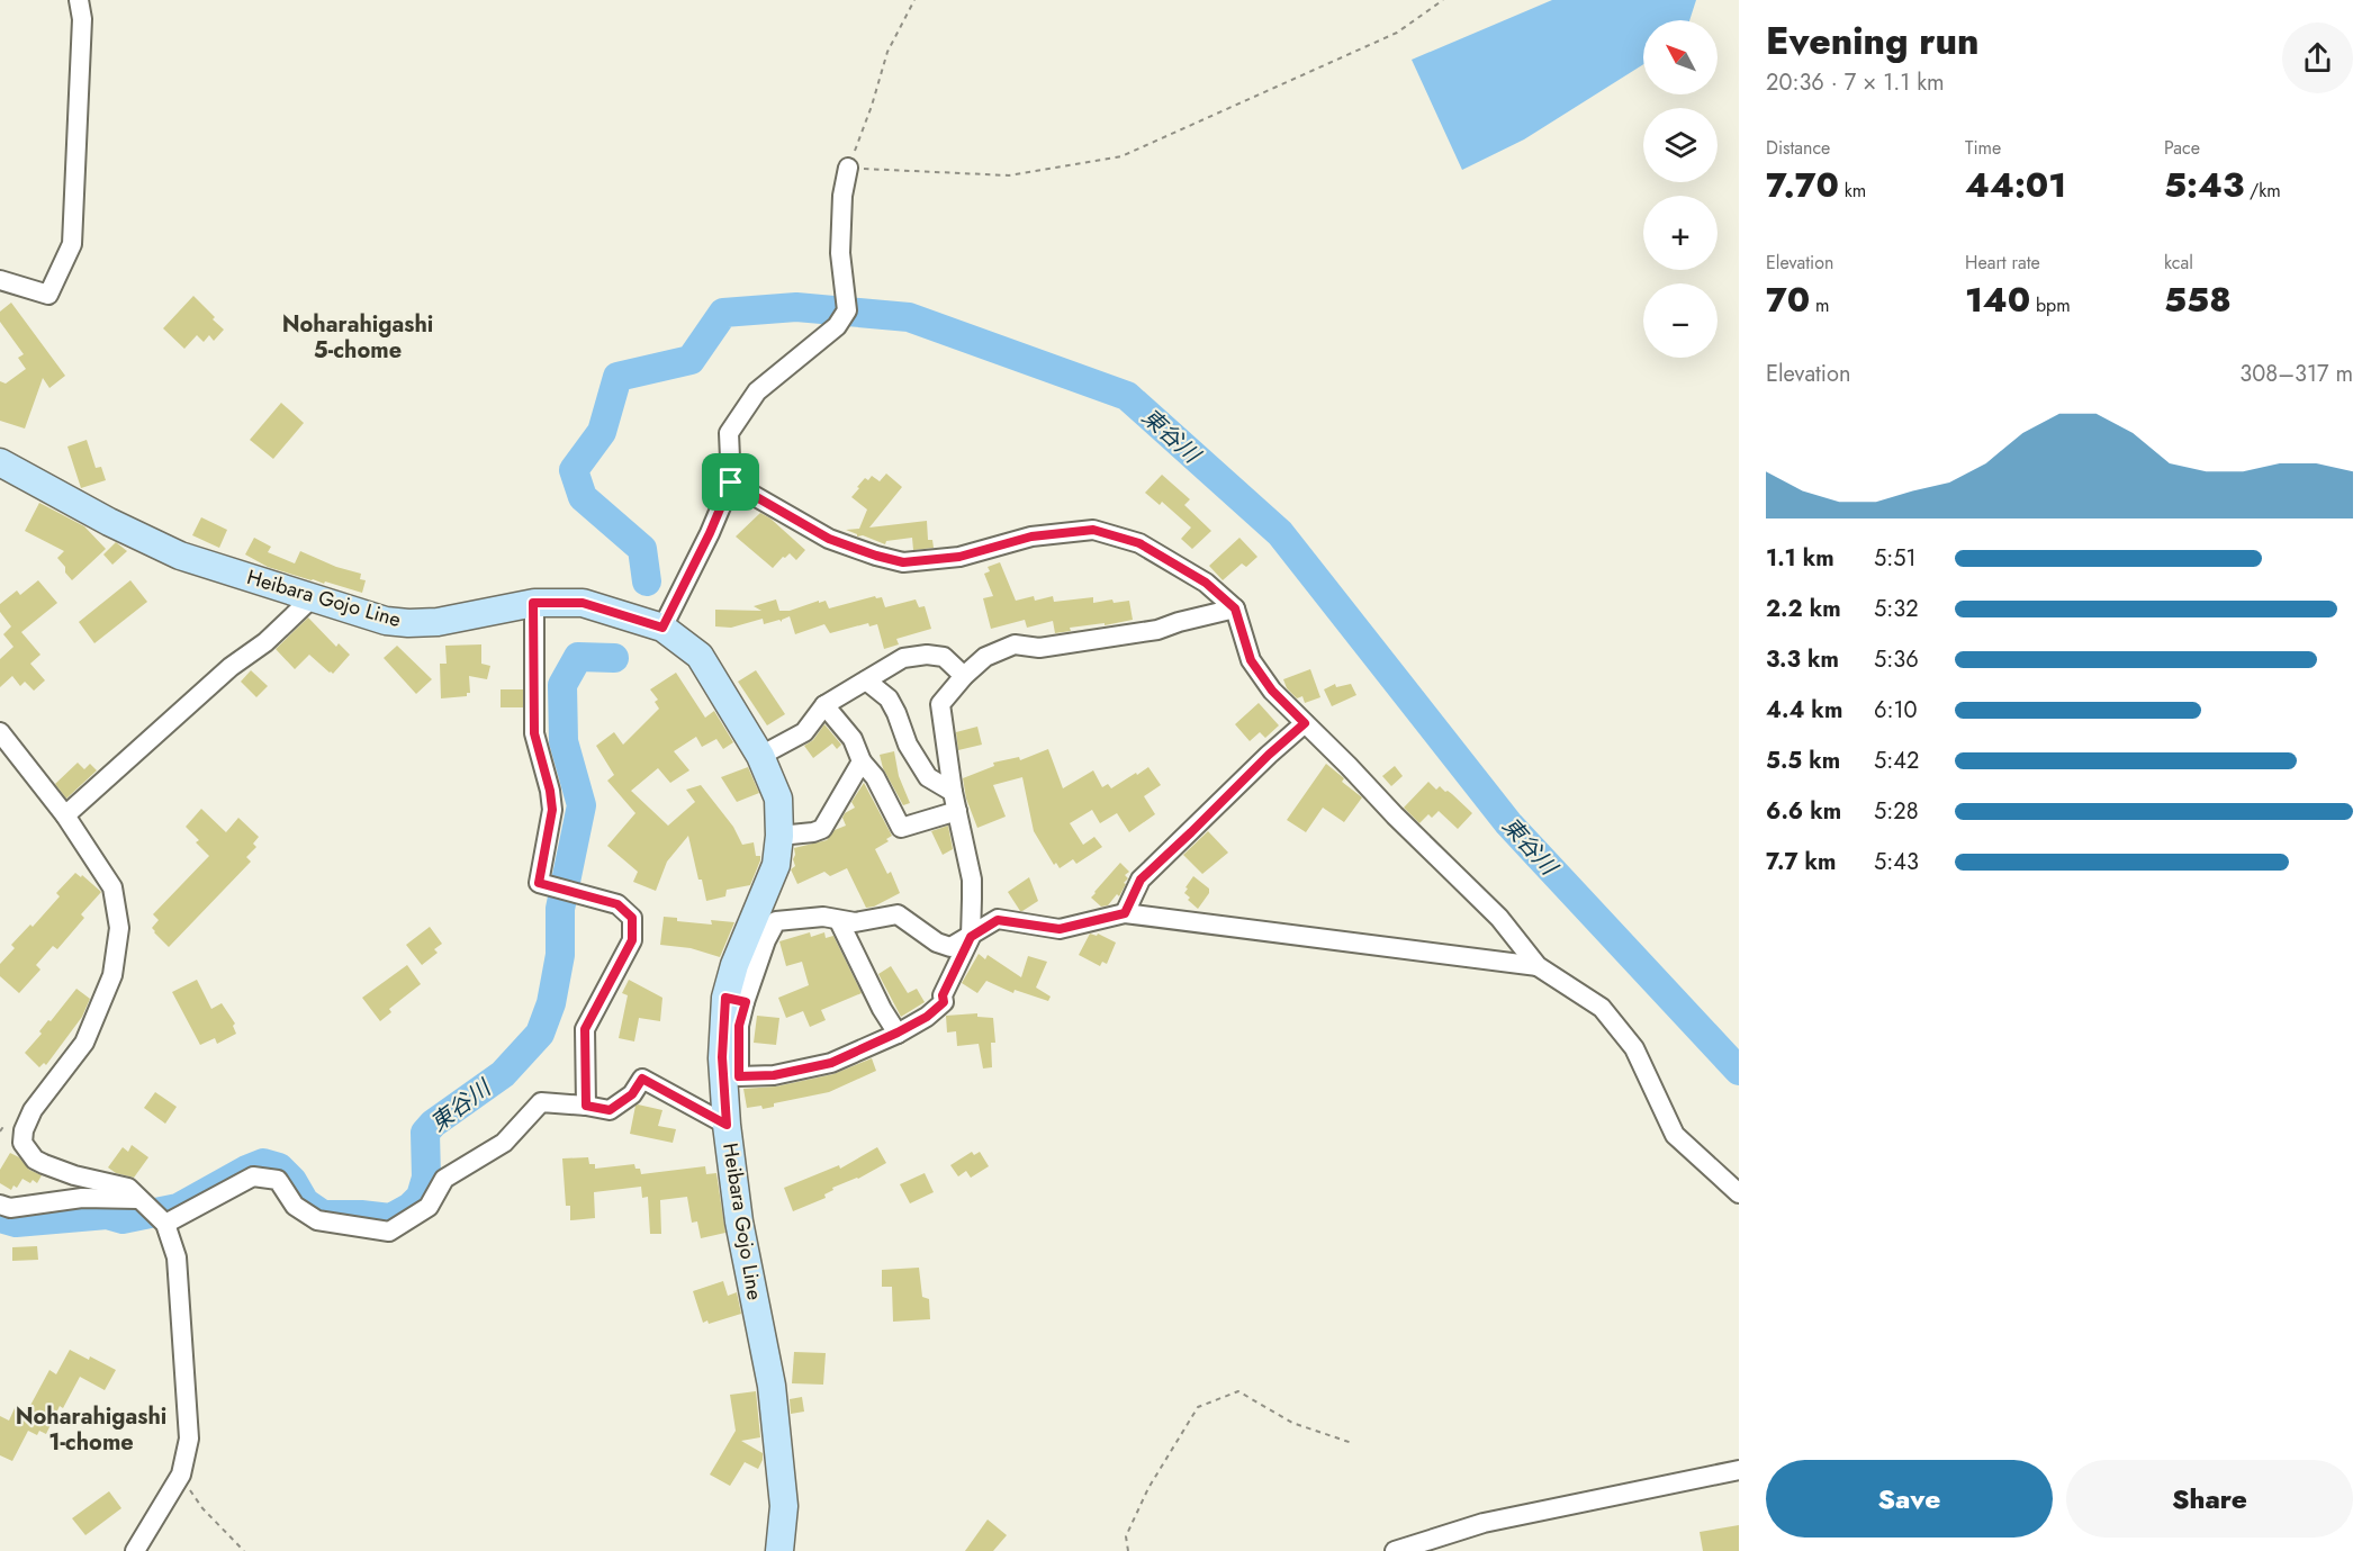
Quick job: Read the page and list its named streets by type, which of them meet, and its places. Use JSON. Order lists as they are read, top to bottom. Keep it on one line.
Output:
{"streets":{"main road":["Heibara Gojo Line"]},"districts":["Noharahigashi 5-chome","Noharahigashi 1-chome"],"water":["東谷川"],"north":"top left","page":{"heading":["Evening run","20:36 · 7 × 1.1 km"],"map_buttons":["+","−"],"stats":[["Distance","7.70 km"],["Time","44:01"],["Pace","5:43 /km"],["Elevation","70 m"],["Heart rate","140 bpm"],["kcal","558"]],"chart":["Elevation","308–317 m"],"list":[{"name":"1.1 km","note":"5:51"},{"name":"2.2 km","note":"5:32"},{"name":"3.3 km","note":"5:36"},{"name":"4.4 km","note":"6:10"},{"name":"5.5 km","note":"5:42"},{"name":"6.6 km","note":"5:28"},{"name":"7.7 km","note":"5:43"}],"buttons":["Save","Share"]}}
